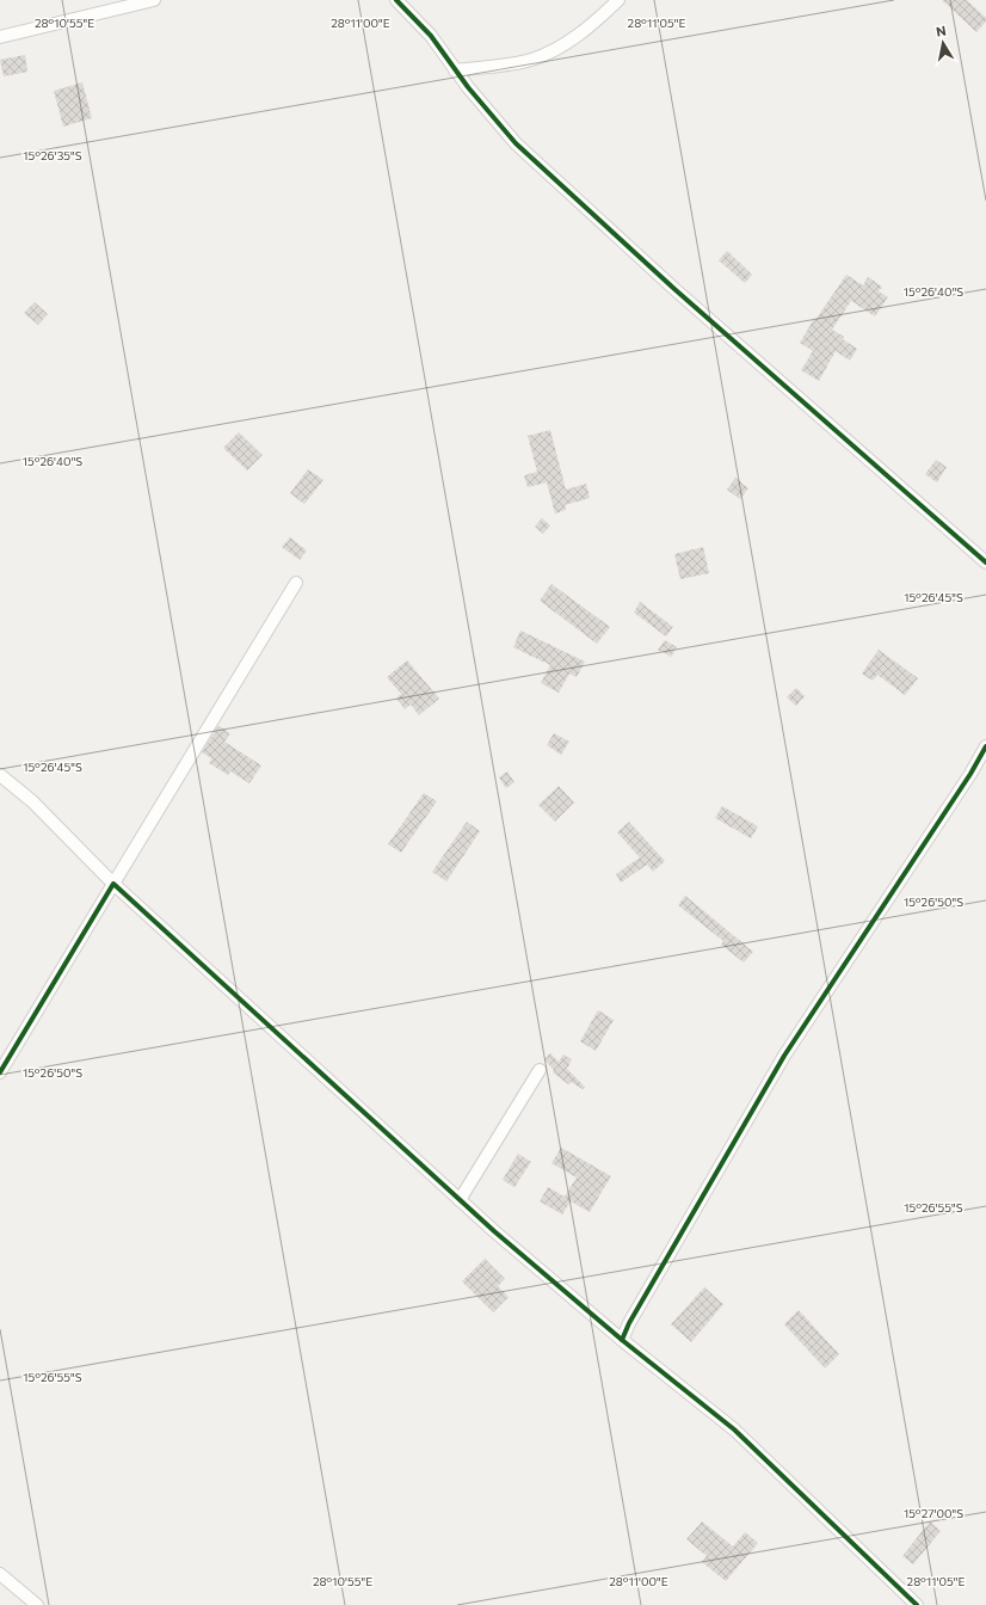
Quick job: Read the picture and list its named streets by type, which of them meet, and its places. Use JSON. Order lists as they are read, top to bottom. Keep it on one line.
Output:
{"north":"top","coordinates":["28°10'55\"E","28°11'00\"E","28°11'05\"E","15°26'35\"S","15°26'40\"S","15°26'45\"S","15°26'50\"S","15°26'55\"S","15°27'00\"S"]}
